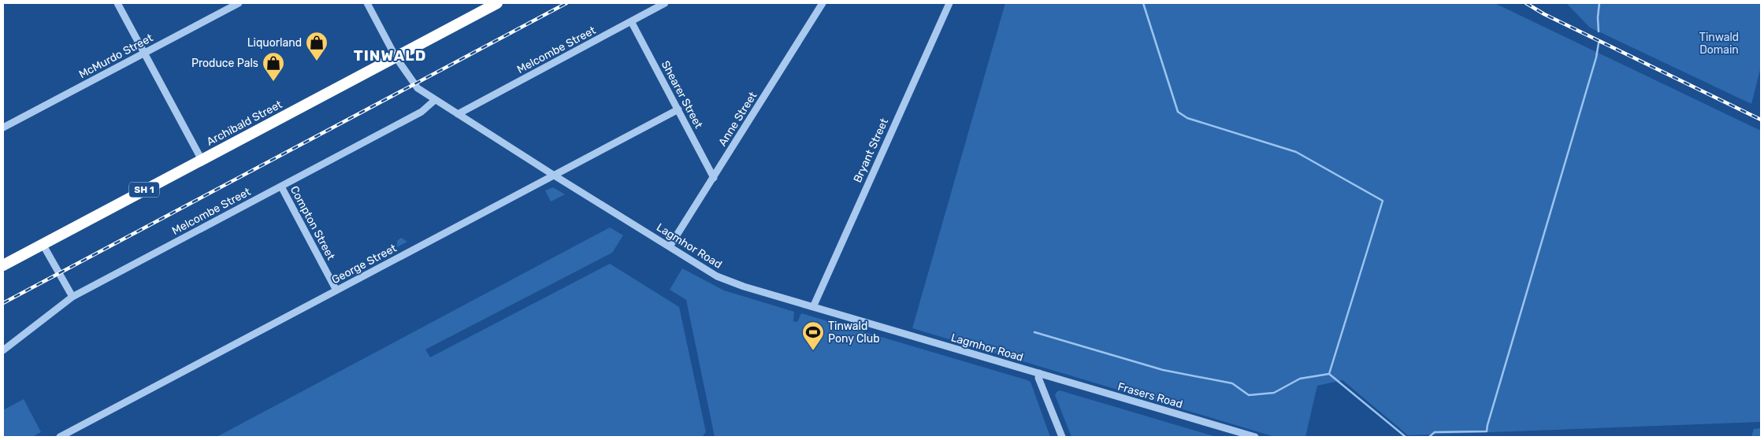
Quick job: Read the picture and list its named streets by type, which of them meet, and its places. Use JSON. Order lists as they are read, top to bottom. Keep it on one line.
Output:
{"streets":{"highway":["Archibald Street","SH 1"],"street":["Melcombe Street","McMurdo Street","Shearer Street","Anne Street","Bryant Street","Compton Street","Lagmhor Road","George Street","Frasers Road"]},"crossings":[["Melcombe Street","Shearer Street"],["Melcombe Street","Compton Street"],["Melcombe Street","Lagmhor Road"],["Shearer Street","Anne Street"],["Shearer Street","George Street"],["Anne Street","Lagmhor Road"],["Archibald Street","Lagmhor Road"],["Bryant Street","Lagmhor Road"],["Compton Street","George Street"],["Lagmhor Road","George Street"],["Lagmhor Road","Frasers Road"]],"districts":["TINWALD"],"parks":["Tinwald Domain"],"places":{"shop":["Liquorland","Produce Pals"],"sports":["Tinwald Pony Club"]}}
